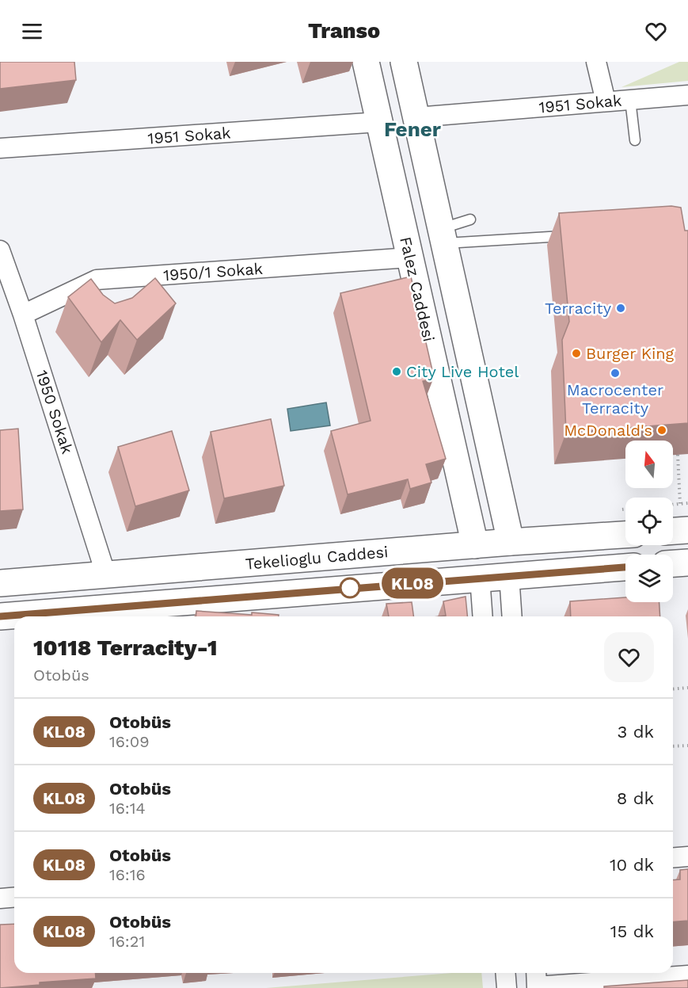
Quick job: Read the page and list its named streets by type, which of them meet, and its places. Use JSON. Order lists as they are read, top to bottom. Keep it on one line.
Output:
{"streets":{"main road":["Falez Caddesi","Tekelioglu Caddesi"],"street":["1951 Sokak","1950/1 Sokak","1950 Sokak"]},"crossings":[["1951 Sokak","Falez Caddesi"],["1950/1 Sokak","Falez Caddesi"],["1950/1 Sokak","1950 Sokak"],["Falez Caddesi","Tekelioglu Caddesi"],["1950 Sokak","Tekelioglu Caddesi"]],"districts":["Fener"],"places":["Terracity","Burger King","City Live Hotel","Macrocenter Terracity","McDonald's"],"lines":["bus line KL08"],"north":"top","page":{"header":"Transo","on_map":"KL08","heading":["10118 Terracity-1","Otobüs"],"list":[{"mark":"KL08","name":"Otobüs","note":"16:09","value":"3 dk"},{"mark":"KL08","name":"Otobüs","note":"16:14","value":"8 dk"},{"mark":"KL08","name":"Otobüs","note":"16:16","value":"10 dk"},{"mark":"KL08","name":"Otobüs","note":"16:21","value":"15 dk"}]}}
